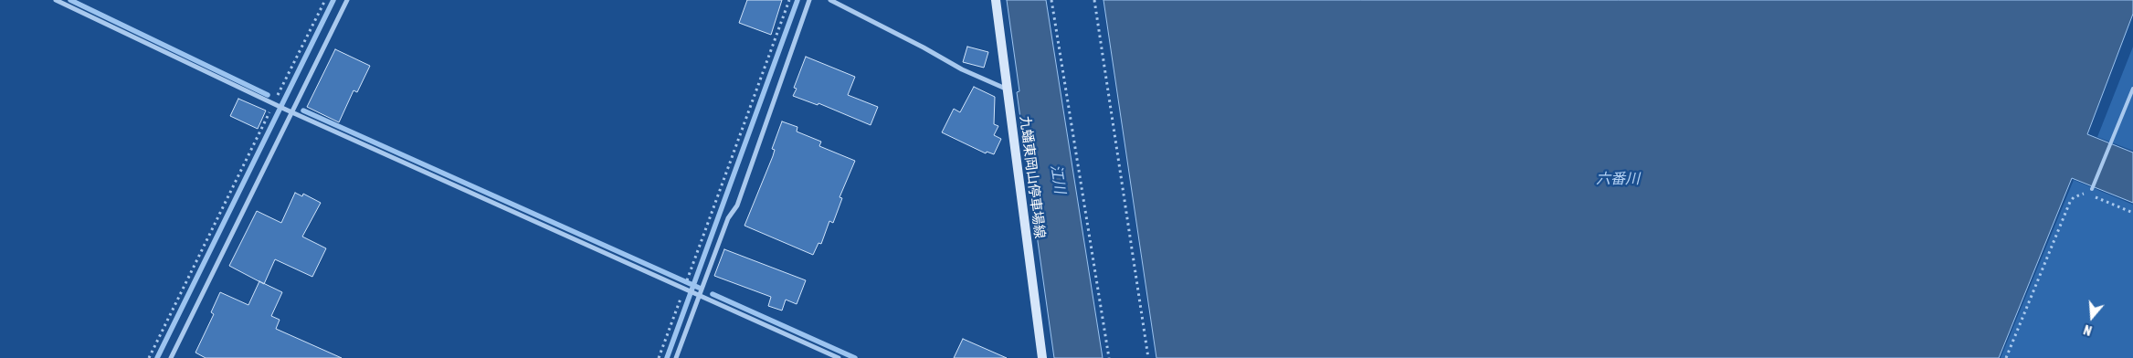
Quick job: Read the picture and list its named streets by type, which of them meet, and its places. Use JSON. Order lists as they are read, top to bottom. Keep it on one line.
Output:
{"streets":{"main road":["九蟠東岡山停車場線"]},"water":["江川","六番川"],"north":"bottom"}
